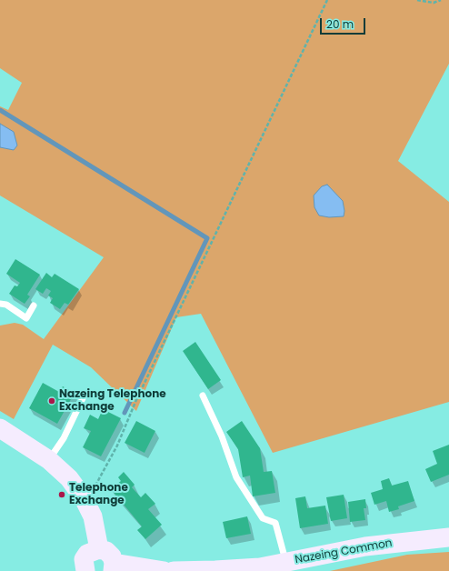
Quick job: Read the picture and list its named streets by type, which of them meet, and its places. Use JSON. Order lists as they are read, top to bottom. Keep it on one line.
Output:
{"streets":{"street":["Nazeing Common"]},"places":["Nazeing Telephone Exchange","Telephone Exchange"],"scale_bar":"20 m"}
